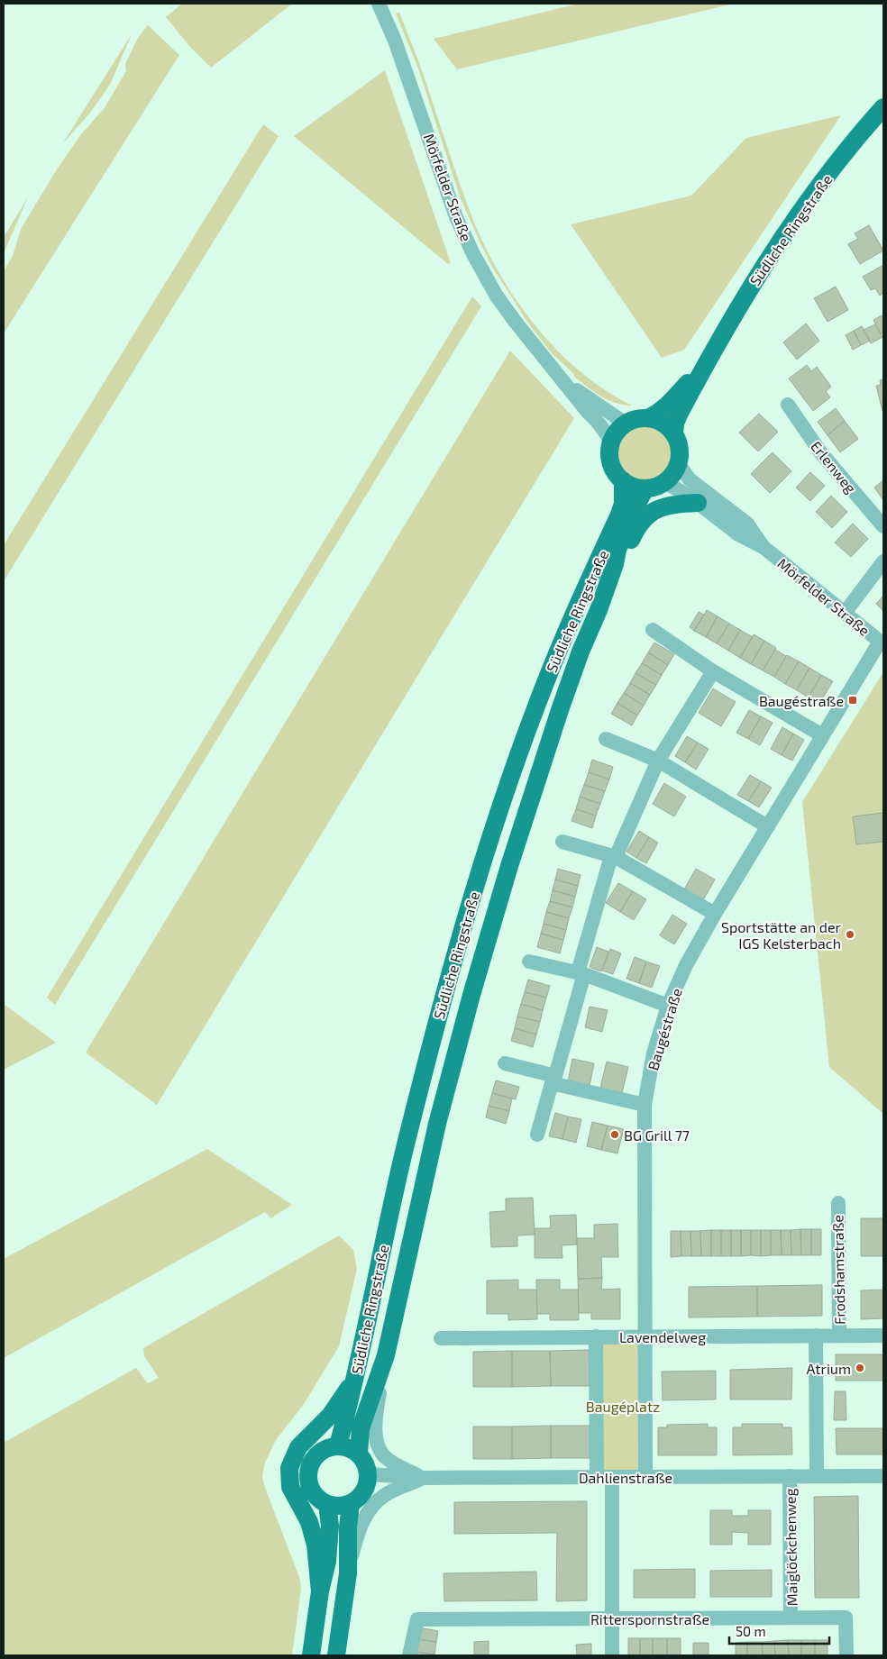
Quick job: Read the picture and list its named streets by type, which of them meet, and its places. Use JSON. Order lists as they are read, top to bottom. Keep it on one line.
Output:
{"streets":{"main road":["Südliche Ringstraße"],"street":["Mörfelder Straße","Erlenweg","Baugéstraße","Frodshamstraße","Lavendelweg","Dahlienstraße","Maiglöckchenweg","Ritterspornstraße"]},"crossings":[["Mörfelder Straße","Südliche Ringstraße"],["Mörfelder Straße","Baugéstraße"],["Südliche Ringstraße","Dahlienstraße"],["Baugéstraße","Lavendelweg"],["Frodshamstraße","Lavendelweg"],["Dahlienstraße","Maiglöckchenweg"],["Maiglöckchenweg","Ritterspornstraße"]],"parks":["Baugéplatz"],"places":{"transit":["Baugéstraße"],"other":["Sportstätte an der IGS Kelsterbach","BG Grill 77","Atrium"]},"scale_bar":"50 m"}
